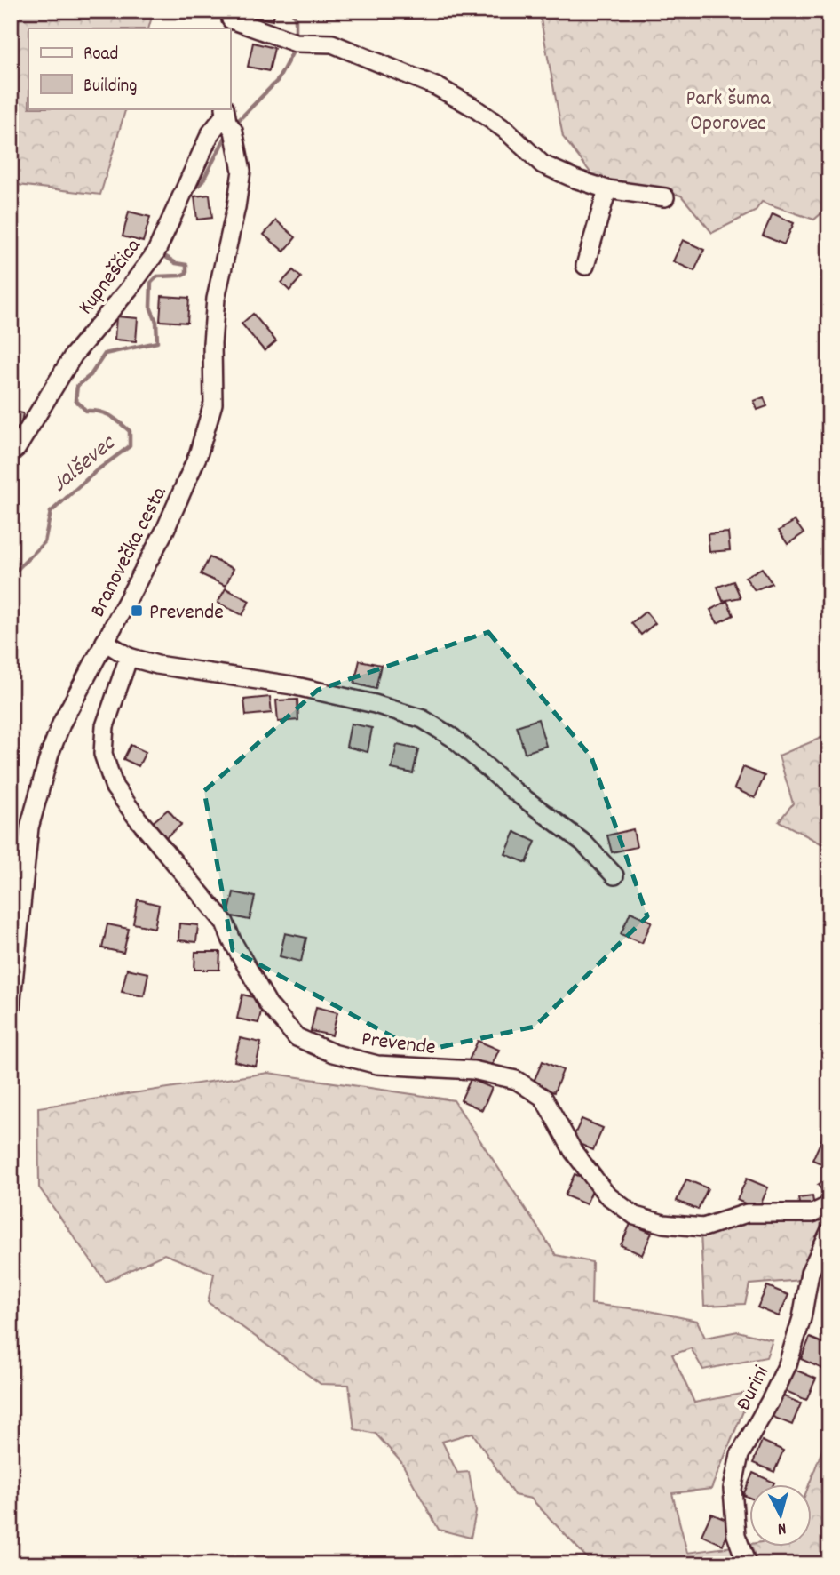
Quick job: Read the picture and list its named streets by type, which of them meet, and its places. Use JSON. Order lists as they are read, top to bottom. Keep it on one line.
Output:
{"streets":{"street":["Kupneščica","Branovečka cesta","Prevende","Đurini"]},"crossings":[["Kupneščica","Branovečka cesta"]],"water":["Jalševec"],"parks":["Park šuma Oporovec"],"places":{"transit":["Prevende"]},"legend":["Road","Building"],"north":"bottom"}
